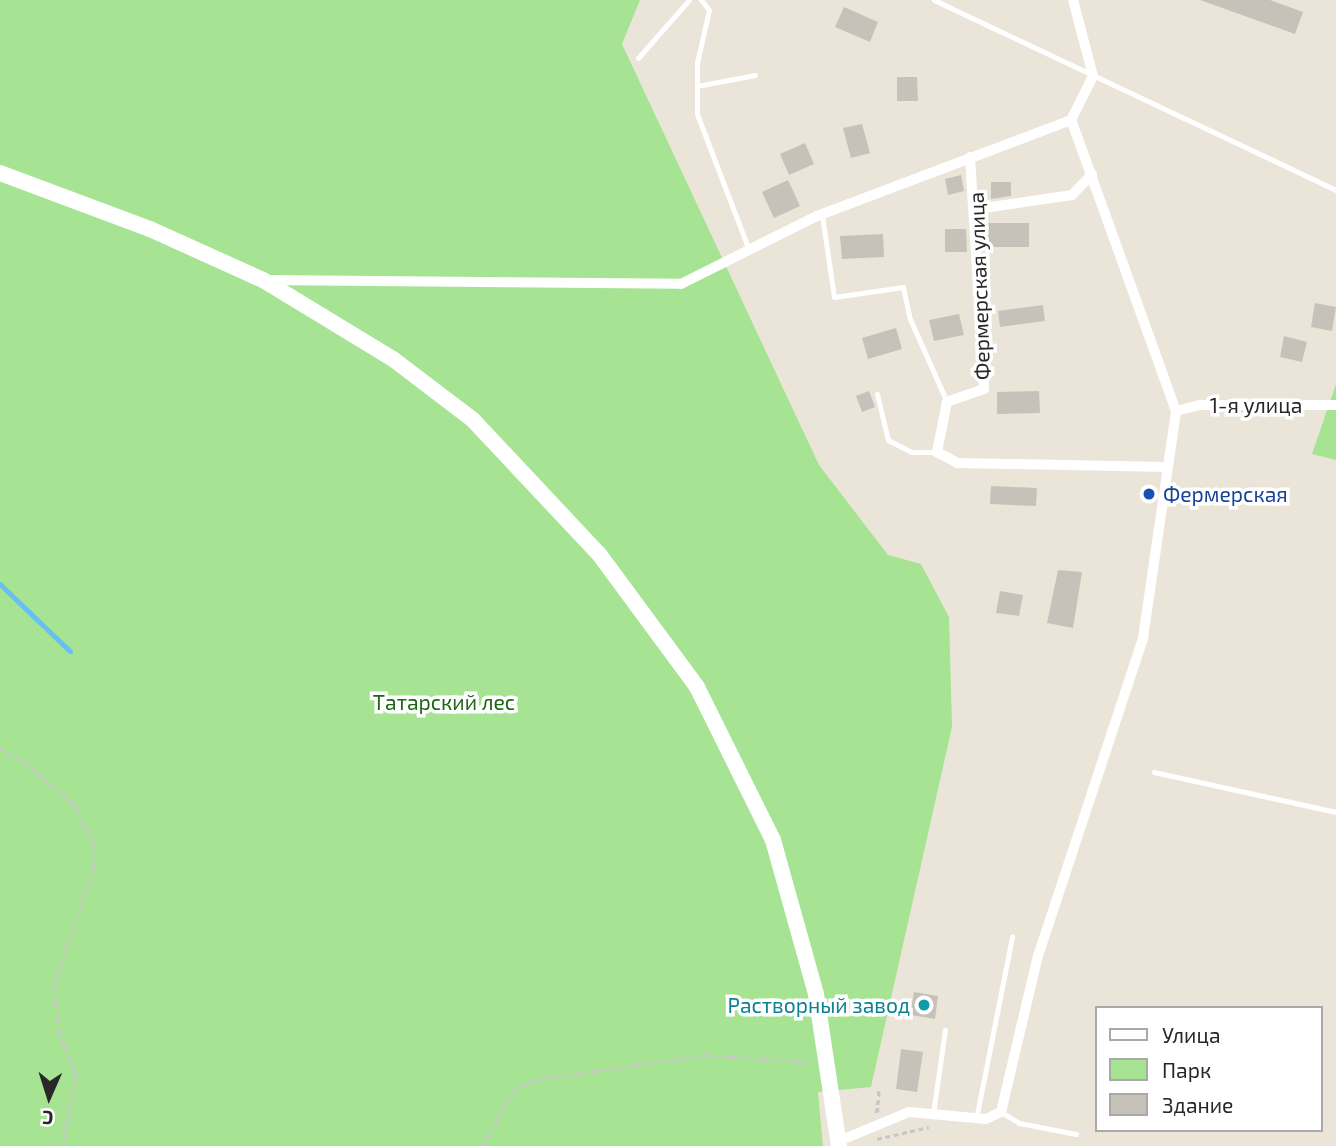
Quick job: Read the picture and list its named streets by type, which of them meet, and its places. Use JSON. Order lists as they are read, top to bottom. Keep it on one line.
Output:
{"streets":{"street":["Фермерская улица","1-я улица"]},"parks":["Татарский лес"],"places":["Фермерская","Растворный завод"],"legend":["Улица","Парк","Здание"],"north":"bottom"}
